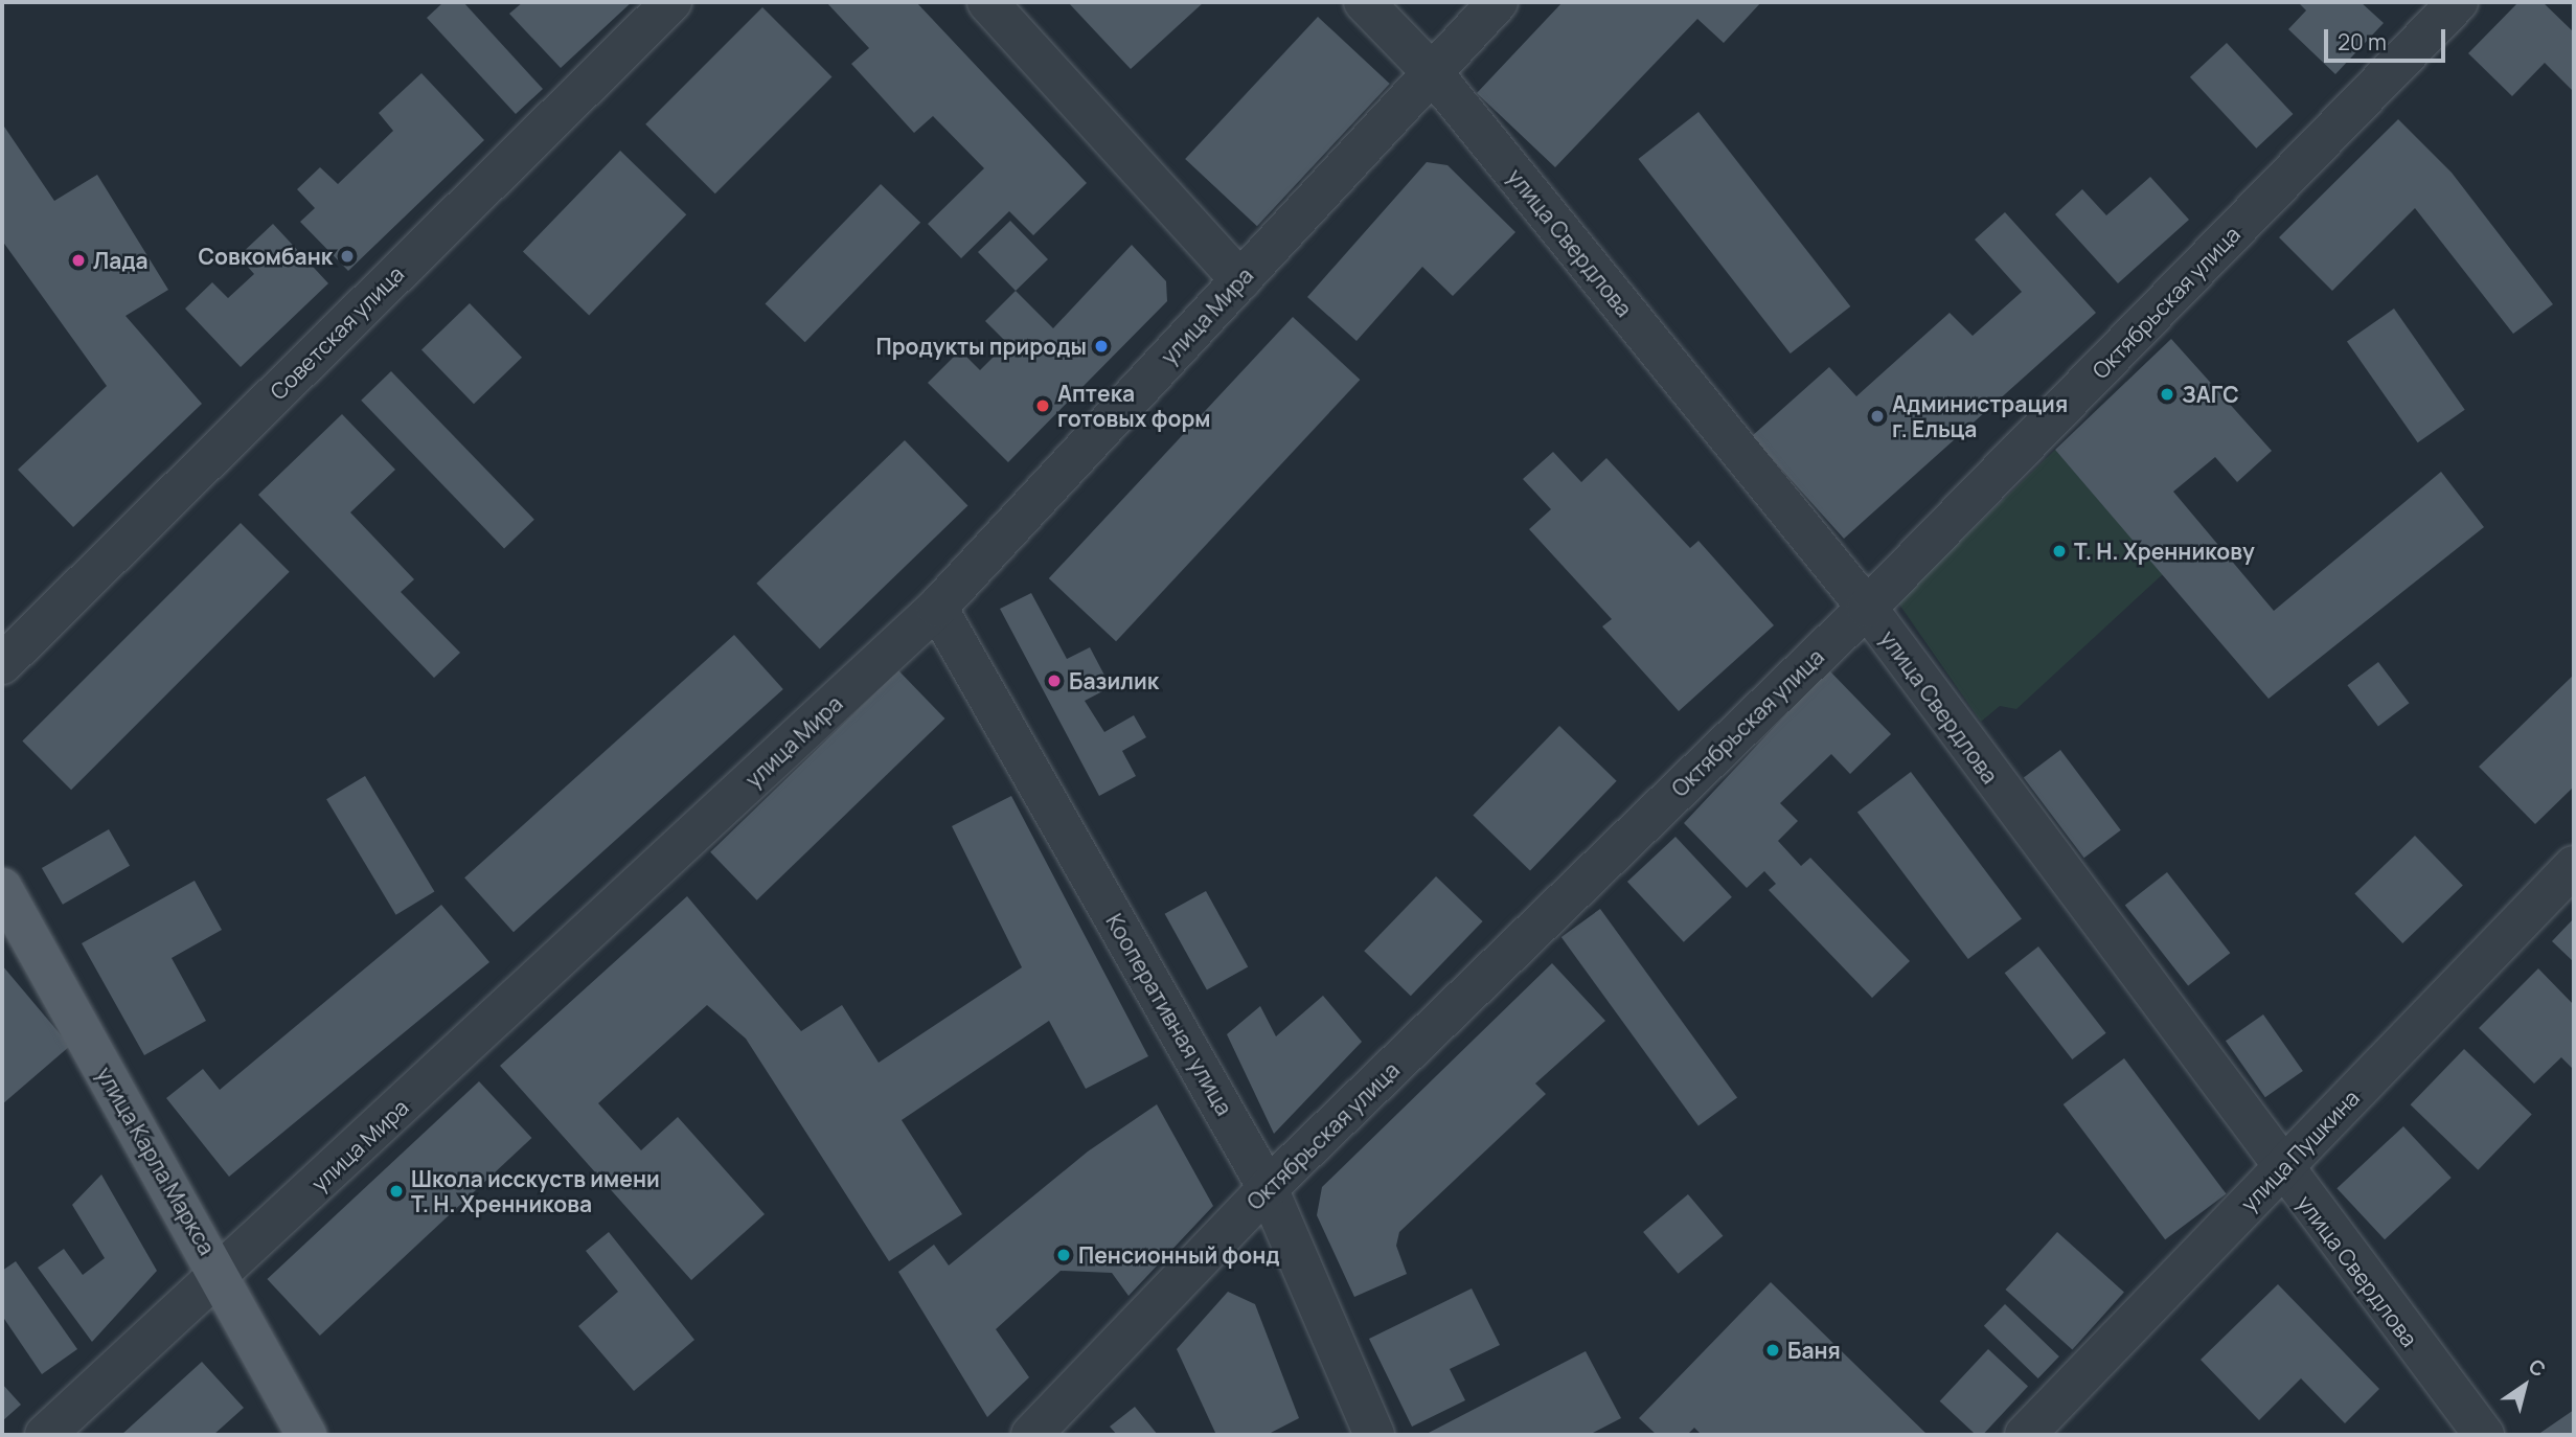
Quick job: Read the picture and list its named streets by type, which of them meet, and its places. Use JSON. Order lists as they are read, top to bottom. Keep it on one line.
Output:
{"streets":{"main road":["улица Карла Маркса"],"street":["улица Свердлова","Октябрьская улица","улица Мира","Советская улица","Кооперативная улица","улица Пушкина"]},"crossings":[["улица Свердлова","Октябрьская улица"],["улица Свердлова","улица Мира"],["улица Свердлова","улица Пушкина"],["Октябрьская улица","Кооперативная улица"],["улица Мира","Кооперативная улица"],["улица Мира","улица Карла Маркса"]],"places":["Совкомбанк","Лада","Продукты природы","ЗАГС","Аптека готовых форм","Администрация г. Ельца","Т. Н. Хренникову","Базилик","Школа исскуств имени Т. Н. Хренникова","Пенсионный фонд","Баня"],"scale_bar":"20 m","north":"top right"}
